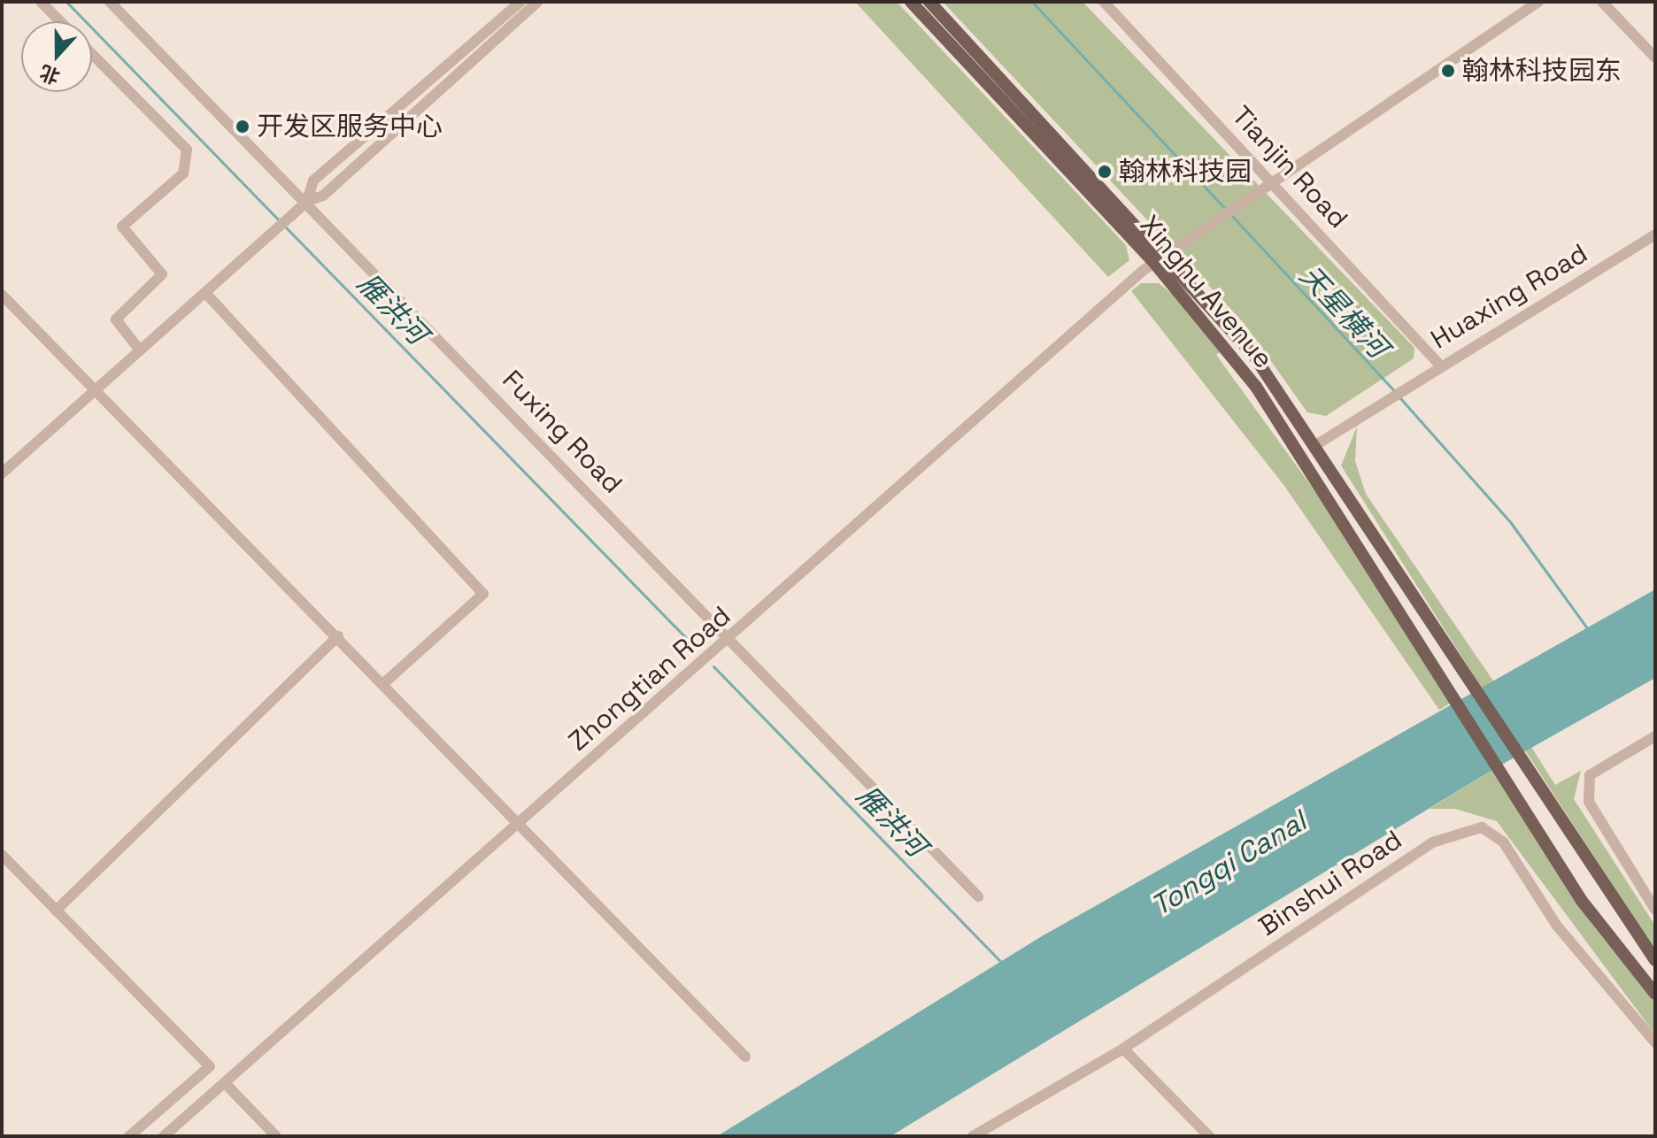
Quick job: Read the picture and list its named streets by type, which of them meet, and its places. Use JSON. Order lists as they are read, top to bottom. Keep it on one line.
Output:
{"streets":{"main road":["Xinghu Avenue"],"street":["Tianjin Road","Huaxing Road","Fuxing Road","Zhongtian Road","Binshui Road"]},"crossings":[["Tianjin Road","Huaxing Road"],["Tianjin Road","Zhongtian Road"],["Xinghu Avenue","Huaxing Road"],["Xinghu Avenue","Zhongtian Road"],["Fuxing Road","Zhongtian Road"]],"water":["雁洪河","天星横河","Tongqi Canal"],"places":["翰林科技园东","开发区服务中心","翰林科技园"],"north":"bottom"}
